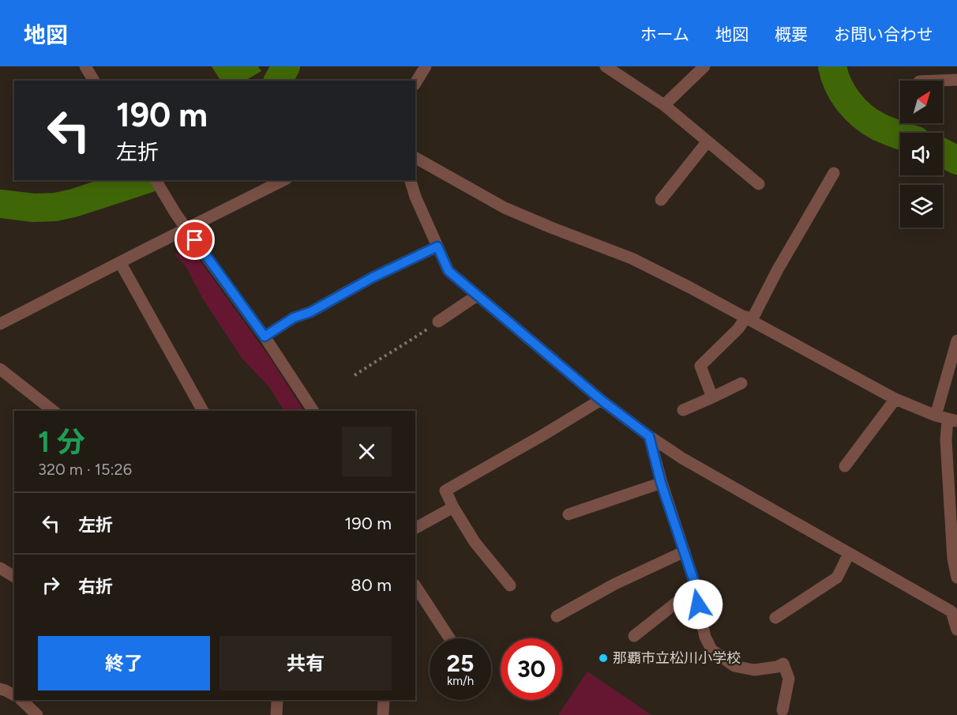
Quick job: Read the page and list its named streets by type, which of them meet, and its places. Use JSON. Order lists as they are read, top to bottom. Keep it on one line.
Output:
{"places":["那覇市立松川小学校"],"north":"top right","page":{"header":"地図","nav":["ホーム","地図","概要","お問い合わせ"],"turn":["190 m","左折"],"heading":["1 分","320 m · 15:26"],"list":[{"name":"左折","value":"190 m"},{"name":"右折","value":"80 m"}],"buttons":["終了","共有"],"speed":"25 km/h","limit":"30"}}
